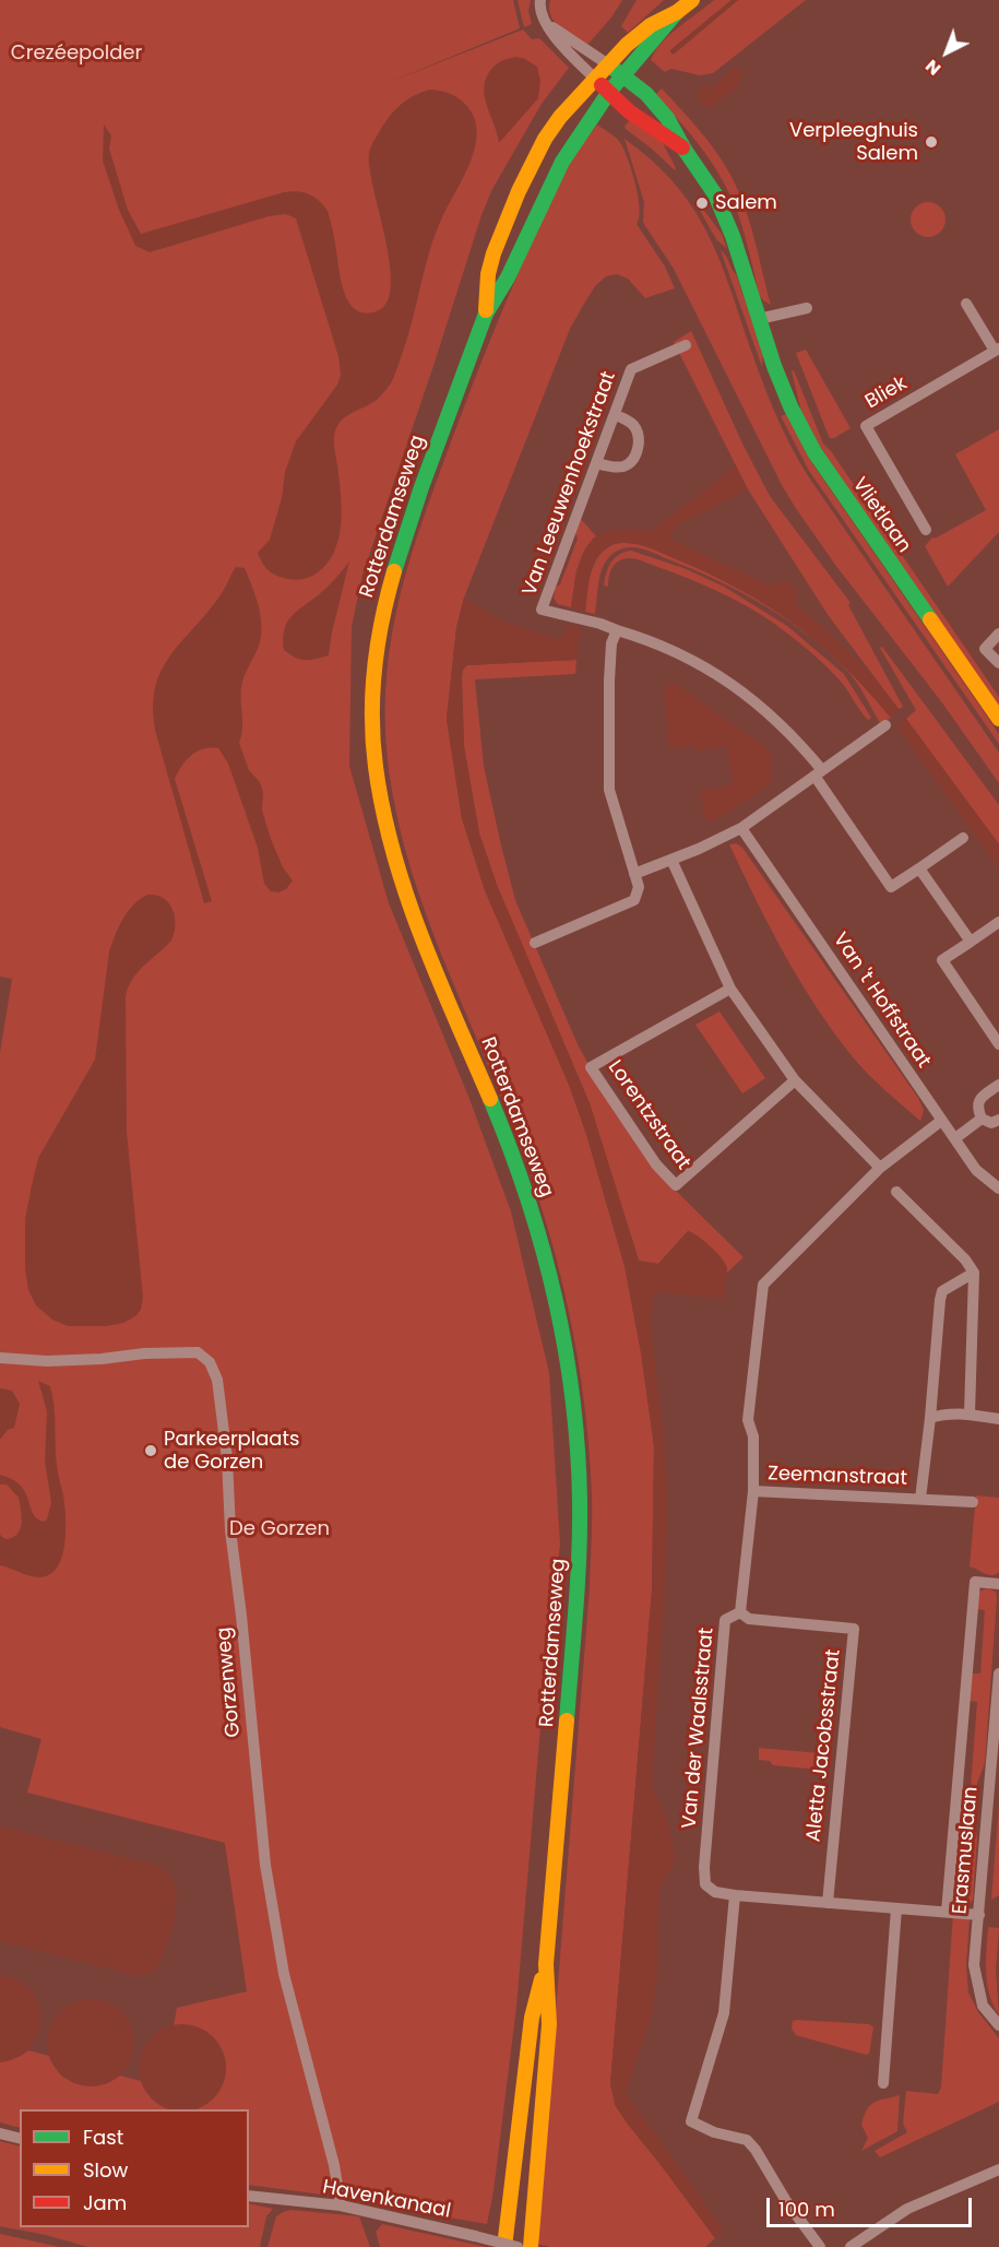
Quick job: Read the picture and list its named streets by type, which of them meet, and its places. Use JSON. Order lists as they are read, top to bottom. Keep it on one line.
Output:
{"streets":{"main road":["Vlietlaan","Rotterdamseweg"],"street":["Bliek","Van Leeuwenhoekstraat","Van 't Hoffstraat","Lorentzstraat","Zeemanstraat","Gorzenweg","Van der Waalsstraat","Aletta Jacobsstraat","Erasmuslaan","Havenkanaal"]},"crossings":[["Vlietlaan","Rotterdamseweg"],["Van 't Hoffstraat","Van der Waalsstraat"],["Zeemanstraat","Van der Waalsstraat"],["Gorzenweg","Havenkanaal"],["Van der Waalsstraat","Aletta Jacobsstraat"]],"parks":["Crezéepolder","De Gorzen"],"places":["Verpleeghuis Salem","Salem","Parkeerplaats de Gorzen"],"legend":["Fast","Slow","Jam"],"scale_bar":"100 m","north":"bottom left"}
